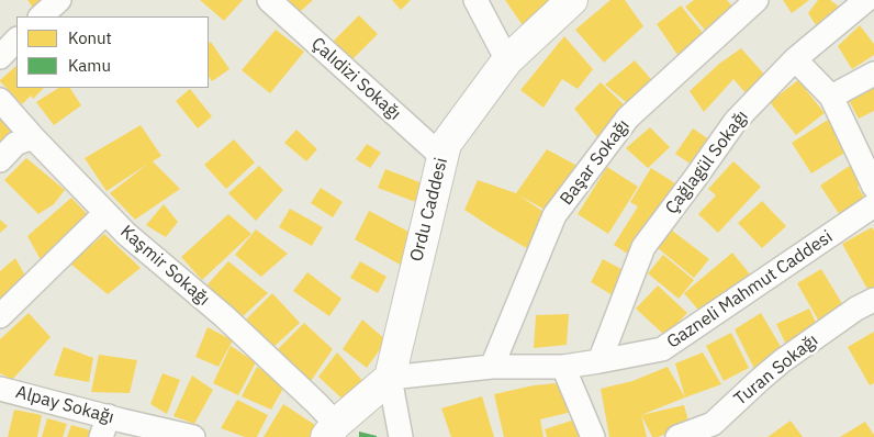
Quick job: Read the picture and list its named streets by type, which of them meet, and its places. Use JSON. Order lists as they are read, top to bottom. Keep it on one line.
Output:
{"streets":{"street":["Çalıdizi Sokağı","Başar Sokağı","Çağlagül Sokağı","Ordu Caddesi","Kaşmir Sokağı","Gazneli Mahmut Caddesi","Turan Sokağı","Alpay Sokağı"]},"crossings":[["Çalıdizi Sokağı","Ordu Caddesi"],["Başar Sokağı","Gazneli Mahmut Caddesi"],["Çağlagül Sokağı","Gazneli Mahmut Caddesi"],["Ordu Caddesi","Gazneli Mahmut Caddesi"]],"legend":["Konut","Kamu"]}
